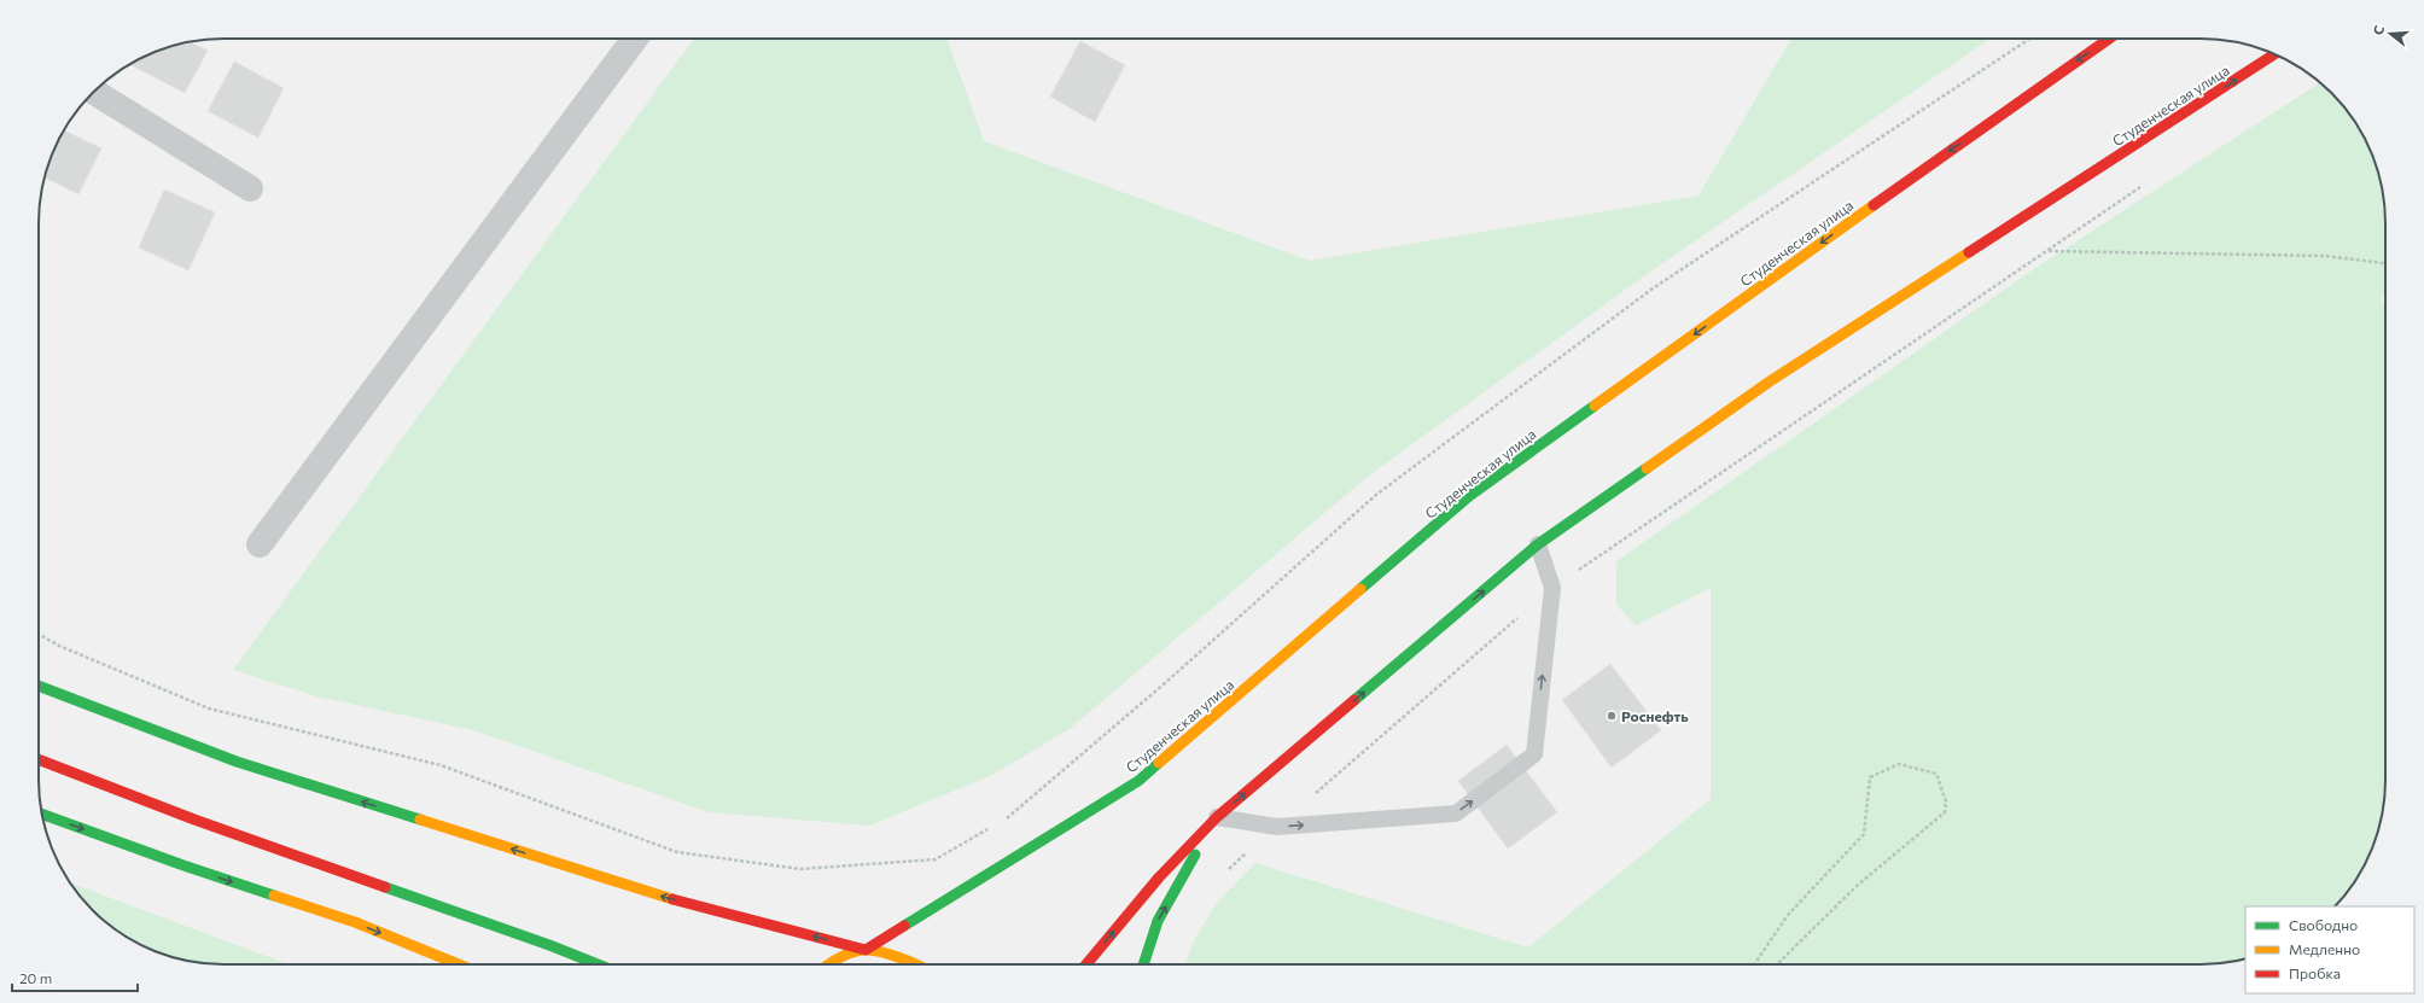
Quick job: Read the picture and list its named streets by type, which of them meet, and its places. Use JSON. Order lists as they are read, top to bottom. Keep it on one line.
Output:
{"streets":{"main road":["Студенческая улица"]},"places":["Роснефть"],"legend":["Свободно","Медленно","Пробка"],"scale_bar":"20 m","north":"left"}
